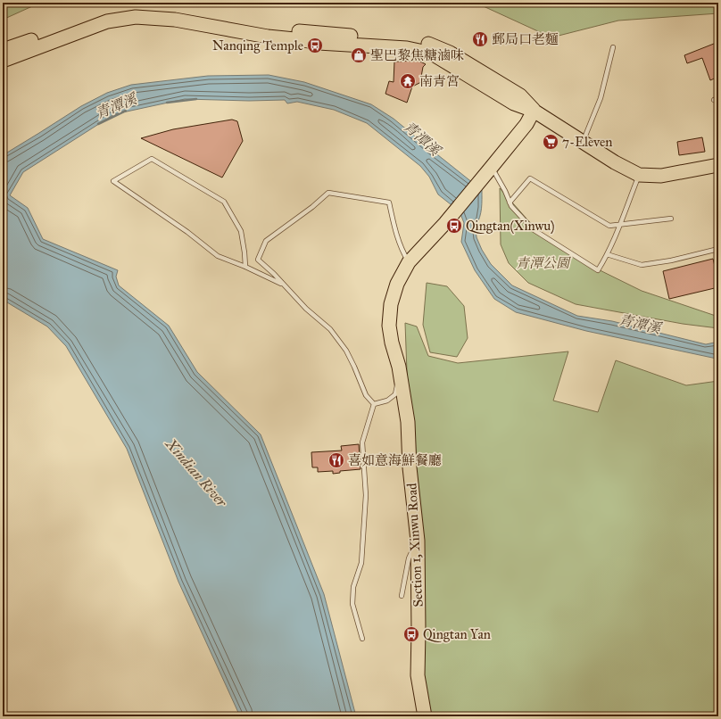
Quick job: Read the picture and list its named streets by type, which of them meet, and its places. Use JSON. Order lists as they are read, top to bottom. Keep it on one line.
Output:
{"streets":{"main road":["Section 1, Xinwu Road"]},"water":["青潭溪","Xindian River"],"parks":["青潭公園"],"places":{"restaurant":["郵局口老麵","喜如意海鮮餐廳"],"bus stop":["Nanqing Temple","Qingtan(Xinwu)","Qingtan Yan"],"shop":["聖巴黎焦糖滷味"],"temple":["南青宮"],"supermarket":["7-Eleven"]}}
